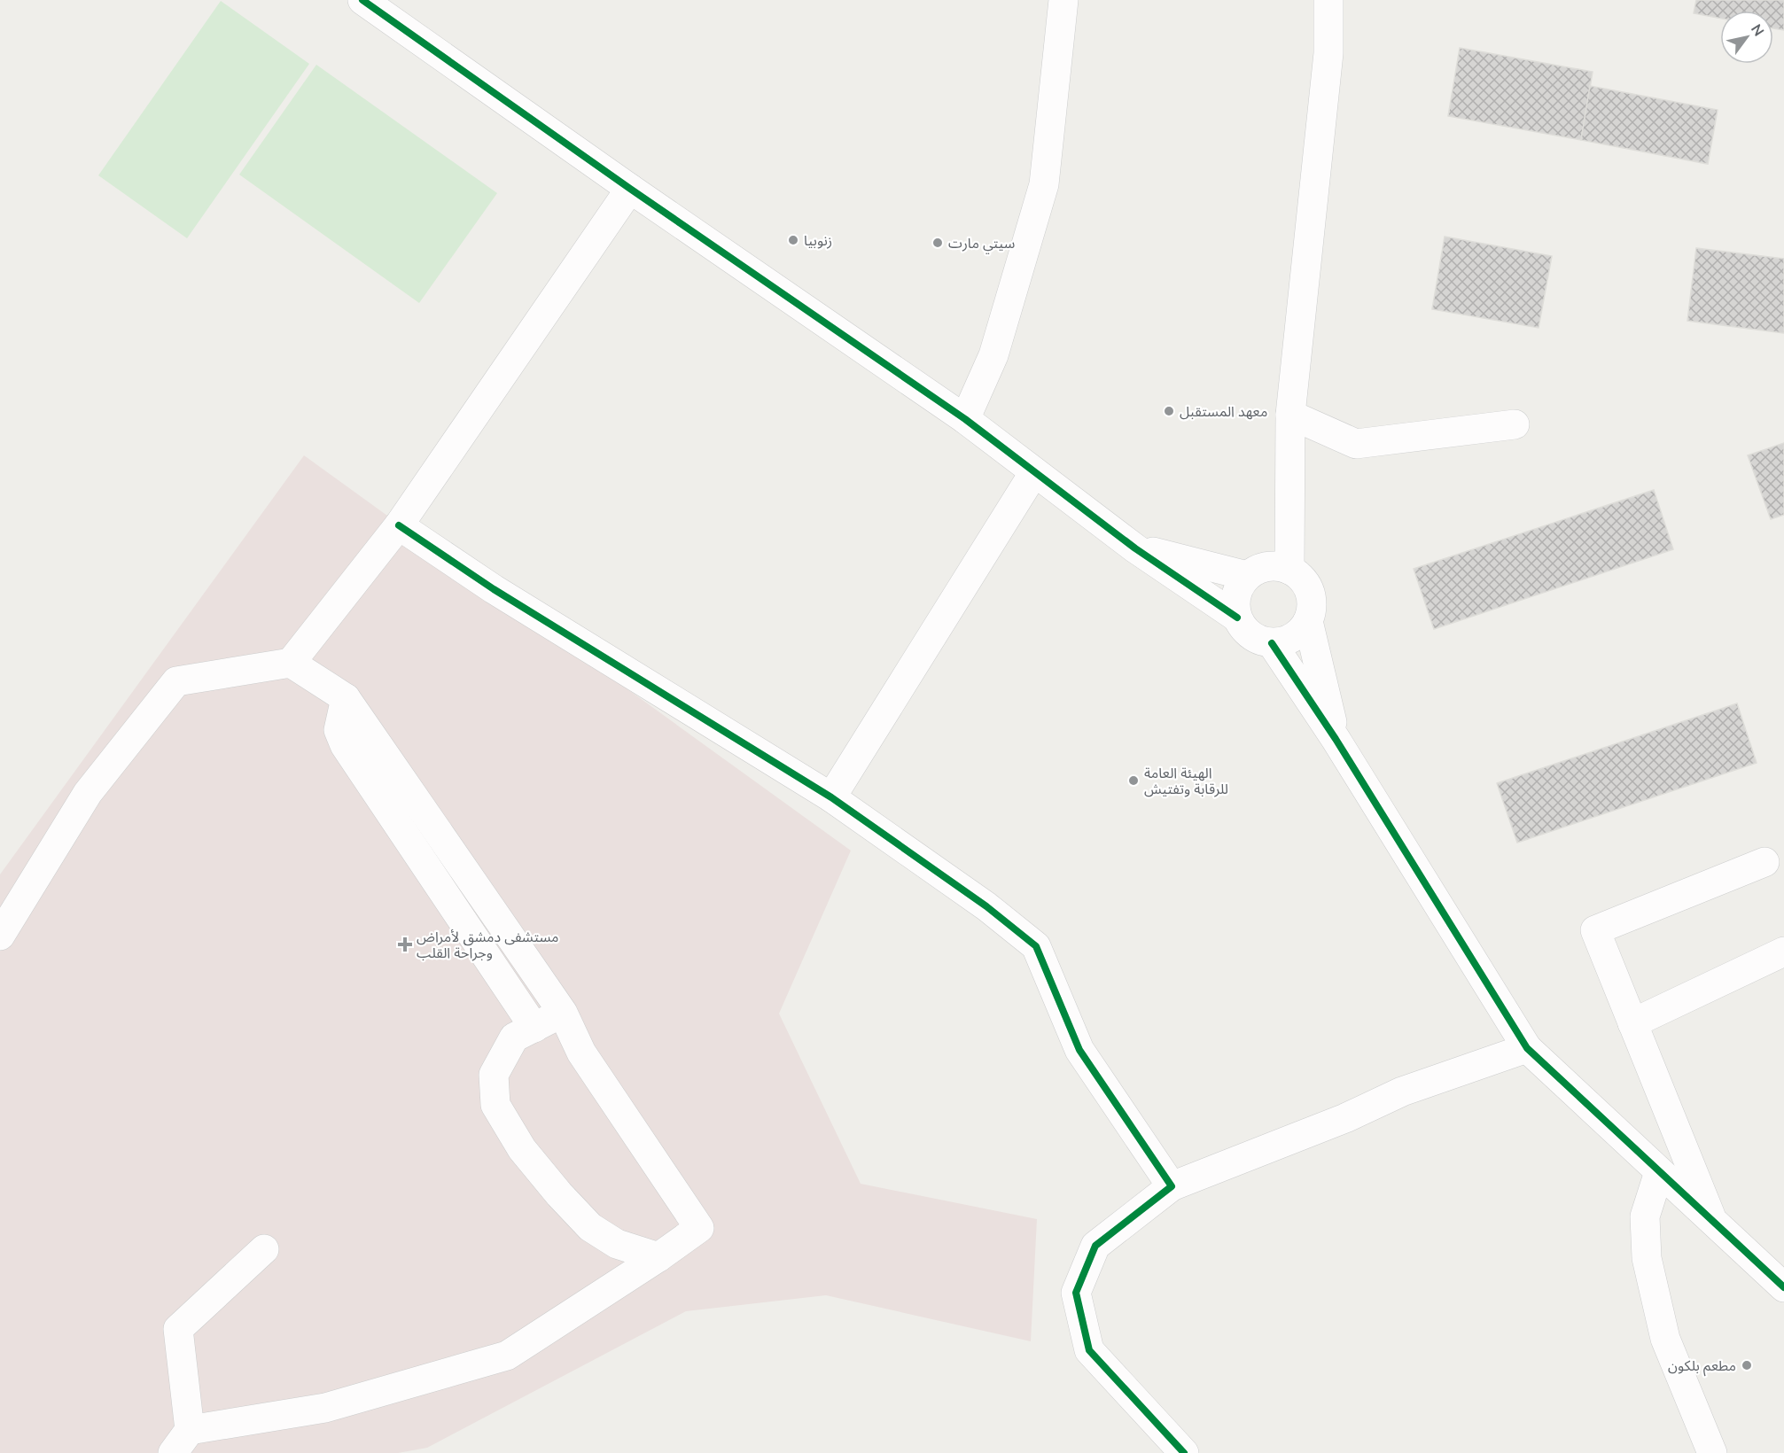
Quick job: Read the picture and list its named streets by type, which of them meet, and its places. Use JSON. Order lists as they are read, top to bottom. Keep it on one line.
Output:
{"places":{"other":["زنوبيا","سيتي مارت","معهد المستقبل","الهيئة العامة للرقابة وتفتيش","مطعم بلكون"],"health":["مستشفى دمشق لأمراض وجراحة القلب"]},"north":"top right"}
